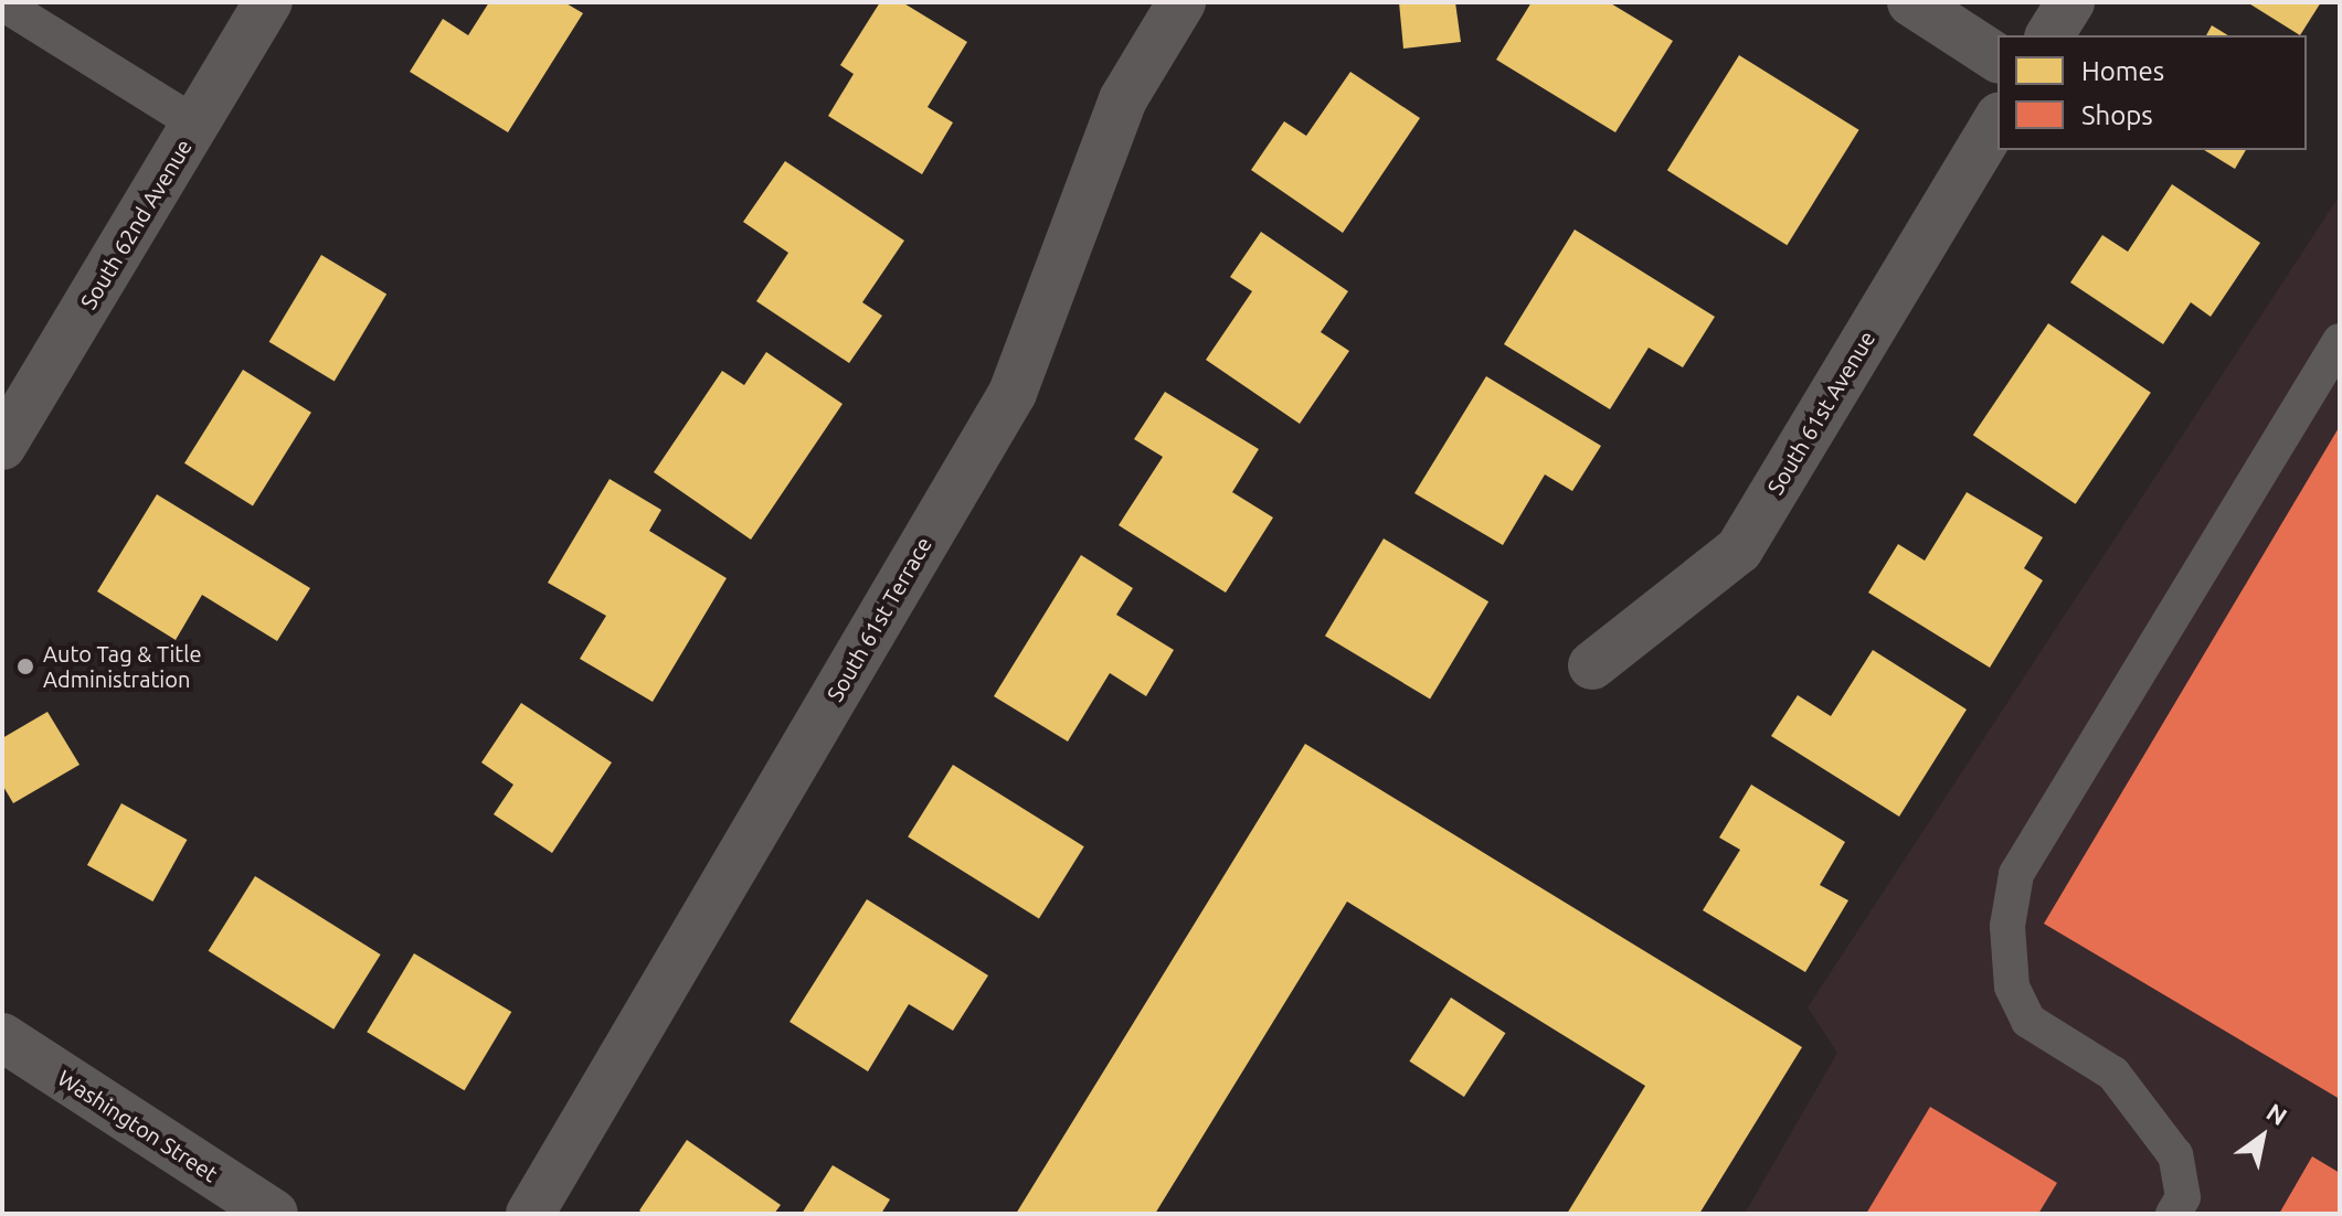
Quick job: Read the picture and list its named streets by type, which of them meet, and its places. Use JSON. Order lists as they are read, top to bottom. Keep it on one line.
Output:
{"streets":{"street":["South 62nd Avenue","South 61st Avenue","South 61st Terrace","Washington Street"]},"places":["Auto Tag & Title Administration"],"legend":["Homes","Shops"],"north":"top right"}
